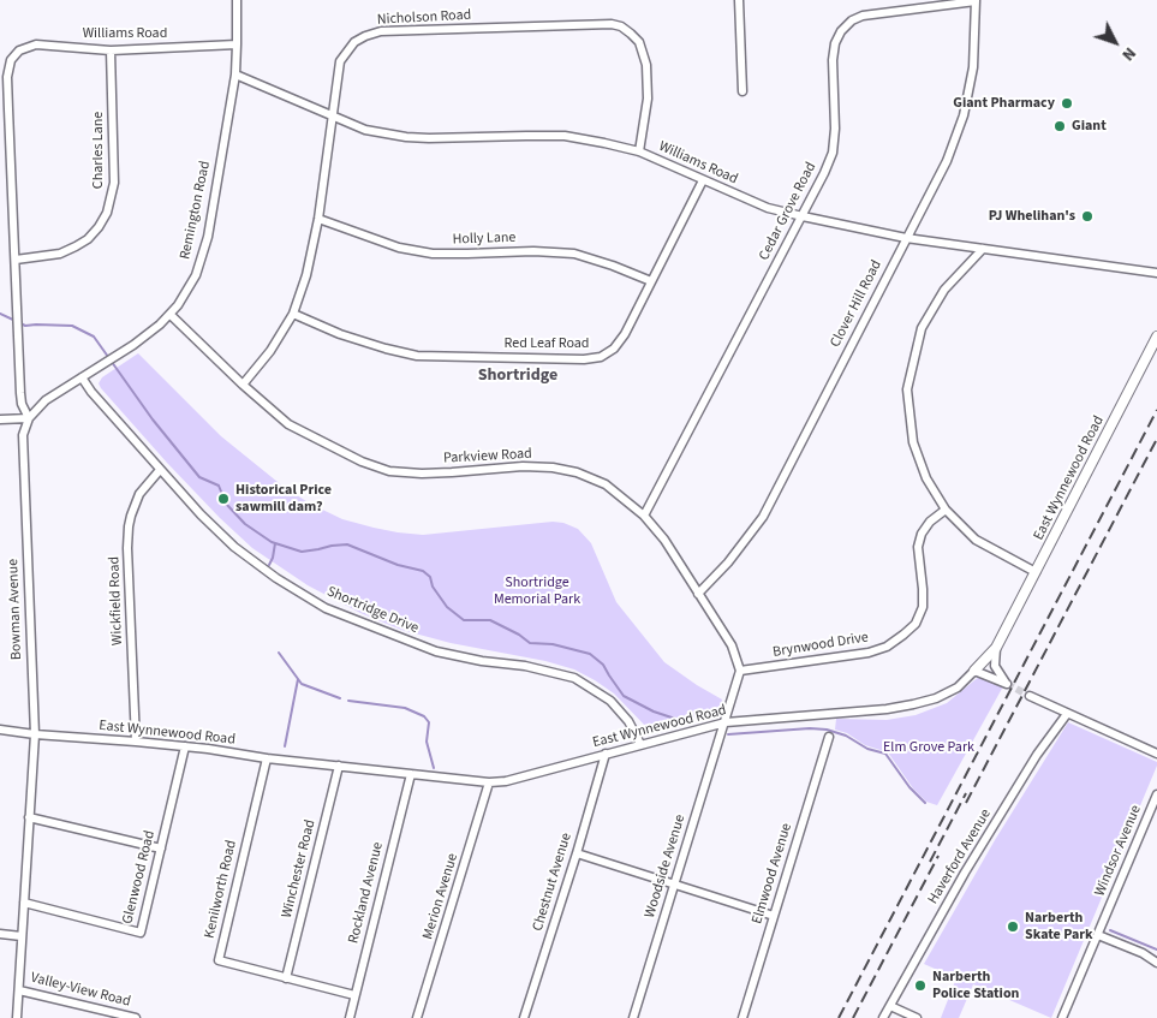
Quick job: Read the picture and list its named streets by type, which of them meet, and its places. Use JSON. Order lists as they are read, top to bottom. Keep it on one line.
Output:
{"streets":{"main road":["East Wynnewood Road"],"street":["Nicholson Road","Williams Road","Charles Lane","Remington Road","Cedar Grove Road","Holly Lane","Clover Hill Road","Red Leaf Road","Parkview Road","Wickfield Road","Bowman Avenue","Shortridge Drive","Brynwood Drive","Windsor Avenue","Haverford Avenue","Woodside Avenue","Winchester Road","Elmwood Avenue","Glenwood Road","Chestnut Avenue","Kenilworth Road","Rockland Avenue","Merion Avenue","Valley-View Road"]},"crossings":[["Nicholson Road","Williams Road"],["Nicholson Road","Holly Lane"],["Nicholson Road","Red Leaf Road"],["Nicholson Road","Parkview Road"],["Williams Road","Charles Lane"],["Williams Road","Remington Road"],["Williams Road","Cedar Grove Road"],["Williams Road","Clover Hill Road"],["Williams Road","Red Leaf Road"],["Williams Road","Bowman Avenue"],["Charles Lane","Bowman Avenue"],["Remington Road","Parkview Road"],["Remington Road","Bowman Avenue"],["Remington Road","Shortridge Drive"],["Cedar Grove Road","Clover Hill Road"],["Cedar Grove Road","Parkview Road"],["Holly Lane","Red Leaf Road"],["Clover Hill Road","Parkview Road"],["Parkview Road","Brynwood Drive"],["East Wynnewood Road","Wickfield Road"],["East Wynnewood Road","Bowman Avenue"],["East Wynnewood Road","Shortridge Drive"],["East Wynnewood Road","Woodside Avenue"],["East Wynnewood Road","Winchester Road"],["East Wynnewood Road","Glenwood Road"],["East Wynnewood Road","Chestnut Avenue"],["East Wynnewood Road","Kenilworth Road"],["East Wynnewood Road","Rockland Avenue"],["East Wynnewood Road","Merion Avenue"],["Wickfield Road","Shortridge Drive"],["Bowman Avenue","Glenwood Road"],["Bowman Avenue","Valley-View Road"],["Winchester Road","Kenilworth Road"],["Kenilworth Road","Rockland Avenue"]],"districts":["Shortridge"],"parks":["Shortridge Memorial Park","Elm Grove Park"],"places":["Giant Pharmacy","Giant","PJ Whelihan's","Historical Price sawmill dam?","Narberth Skate Park","Narberth Police Station"],"north":"bottom right"}
